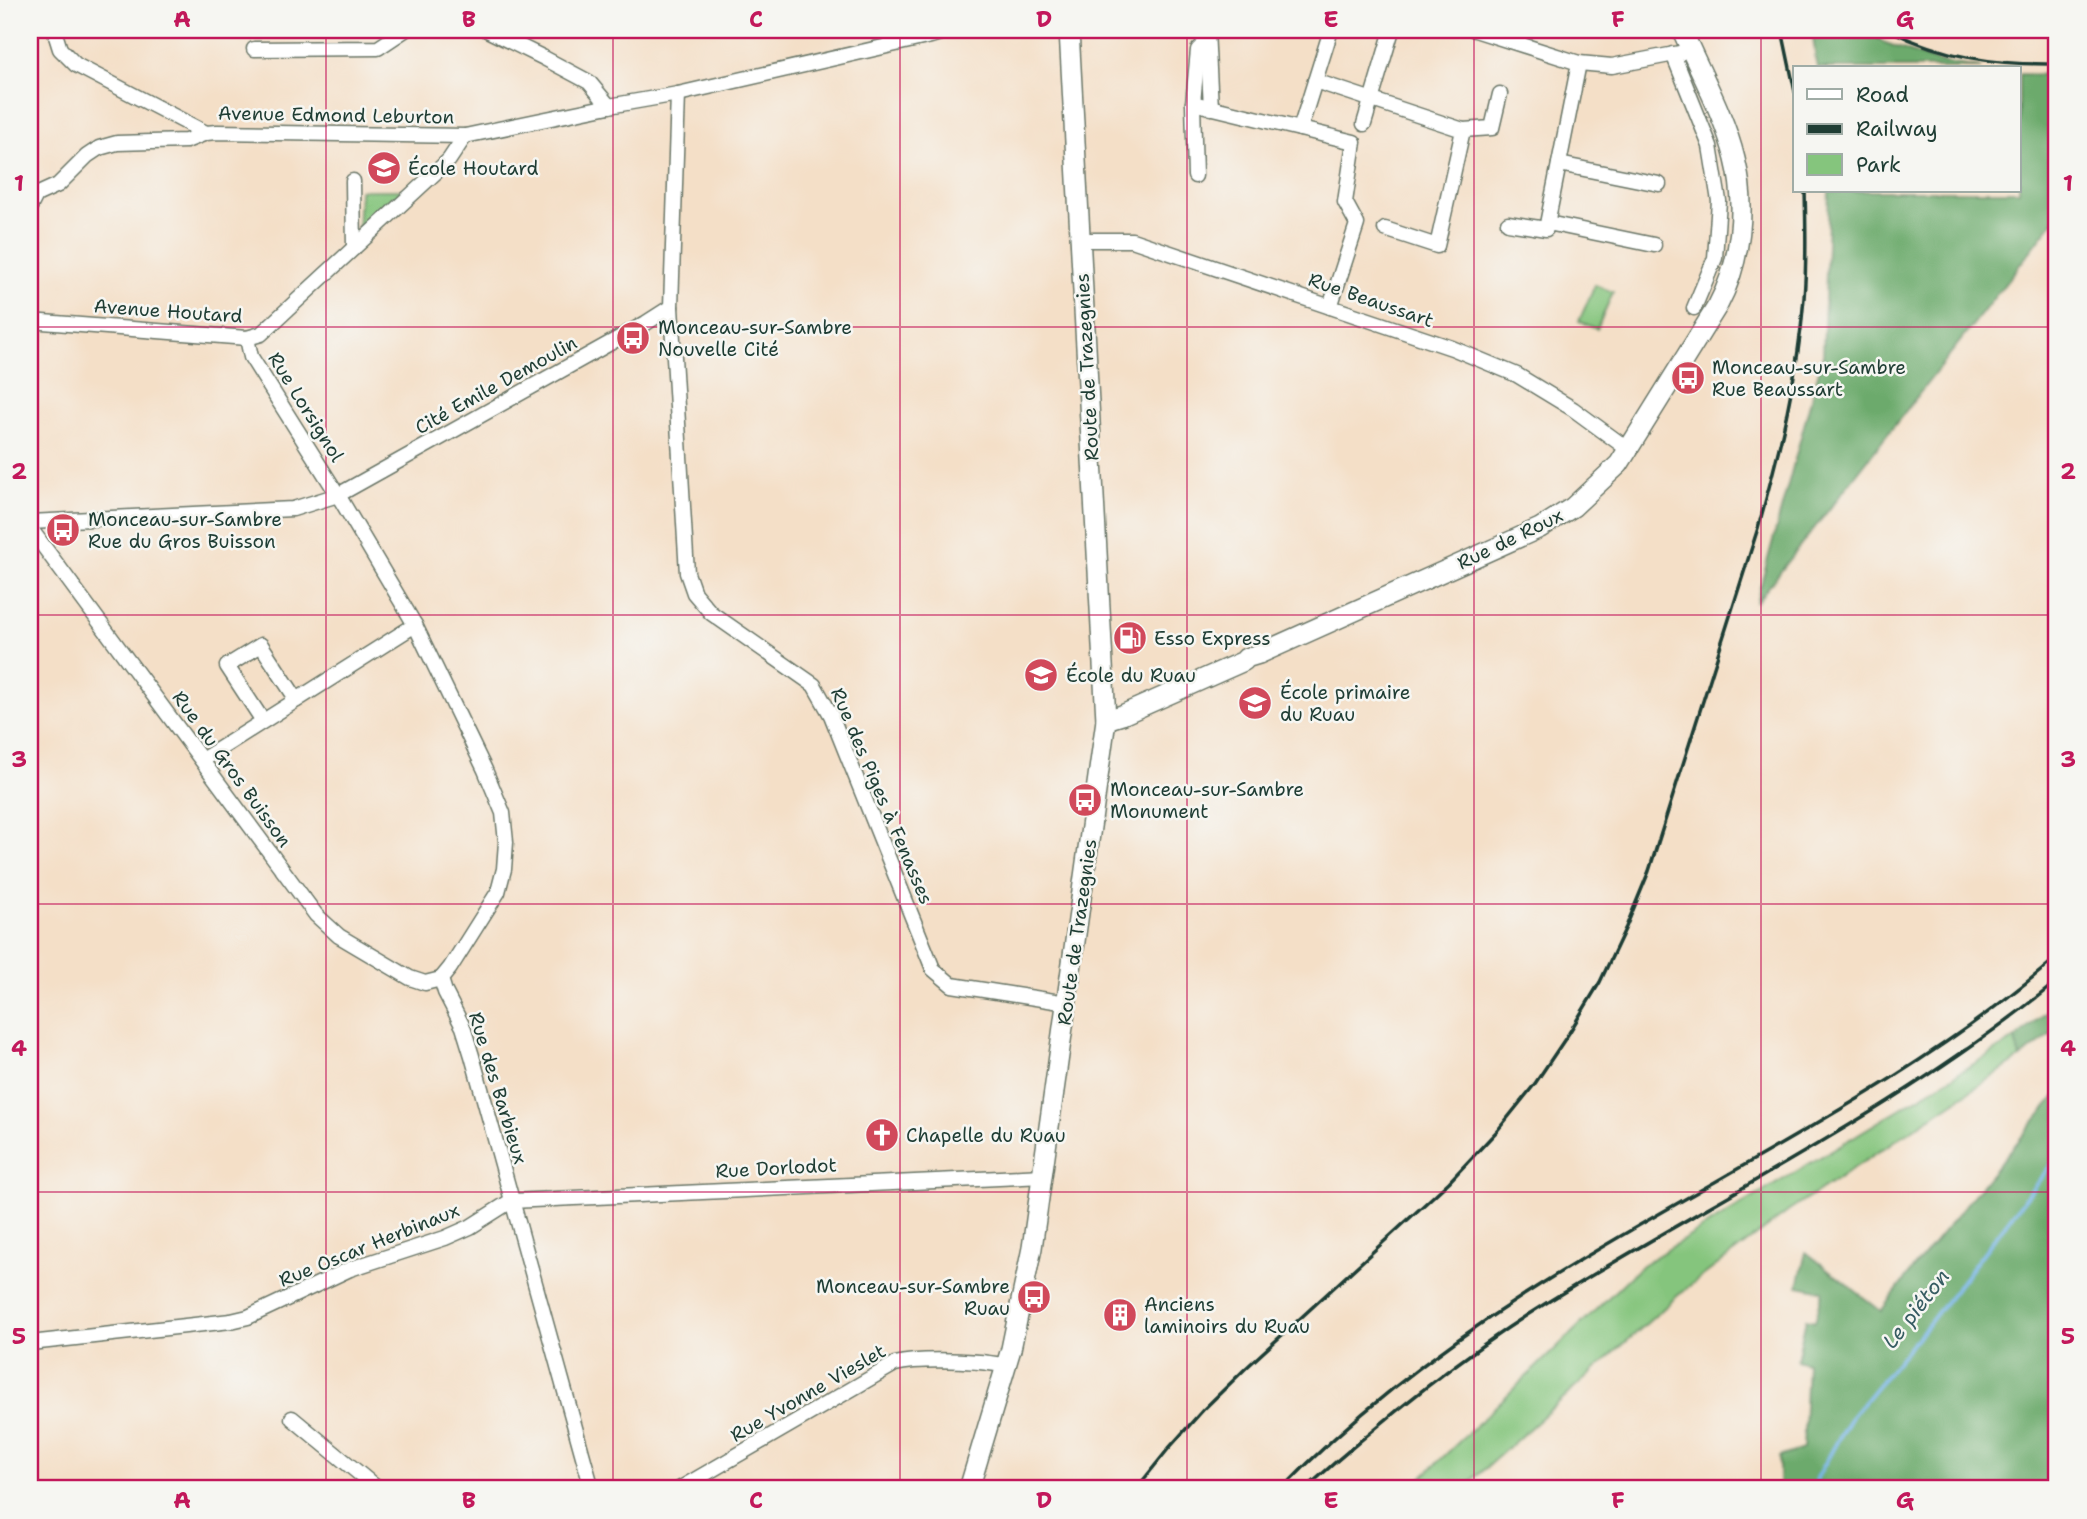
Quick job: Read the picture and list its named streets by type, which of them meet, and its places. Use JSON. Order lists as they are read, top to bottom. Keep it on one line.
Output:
{"streets":{"main road":["Route de Trazegnies","Rue de Roux"],"street":["Avenue Edmond Leburton","Rue Beaussart","Avenue Houtard","Cité Emile Demoulin","Rue Lorsignol","Rue du Gros Buisson","Rue des Piges à Fenasses","Rue des Barbieux","Rue Dorlodot","Rue Oscar Herbinaux","Rue Yvonne Vieslet"]},"crossings":[["Avenue Edmond Leburton","Avenue Houtard"],["Avenue Edmond Leburton","Rue des Piges à Fenasses"],["Rue Beaussart","Route de Trazegnies"],["Rue Beaussart","Rue de Roux"],["Avenue Houtard","Rue Lorsignol"],["Route de Trazegnies","Rue de Roux"],["Route de Trazegnies","Rue des Piges à Fenasses"],["Route de Trazegnies","Rue Dorlodot"],["Route de Trazegnies","Rue Yvonne Vieslet"],["Cité Emile Demoulin","Rue Lorsignol"],["Cité Emile Demoulin","Rue des Piges à Fenasses"],["Rue du Gros Buisson","Rue des Barbieux"],["Rue des Barbieux","Rue Dorlodot"],["Rue des Barbieux","Rue Oscar Herbinaux"],["Rue Dorlodot","Rue Oscar Herbinaux"]],"water":["Le piéton"],"places":{"school or university":["École Houtard","École du Ruau","École primaire du Ruau"],"bus stop":["Monceau-sur-Sambre Nouvelle Cité","Monceau-sur-Sambre Rue Beaussart","Monceau-sur-Sambre Rue du Gros Buisson","Monceau-sur-Sambre Monument","Monceau-sur-Sambre Ruau"],"fuel station":["Esso Express"],"church":["Chapelle du Ruau"],"building":["Anciens laminoirs du Ruau"]},"legend":["Road","Railway","Park"],"grid":{"columns":["A","B","C","D","E","F","G"],"rows":["1","2","3","4","5"]}}
